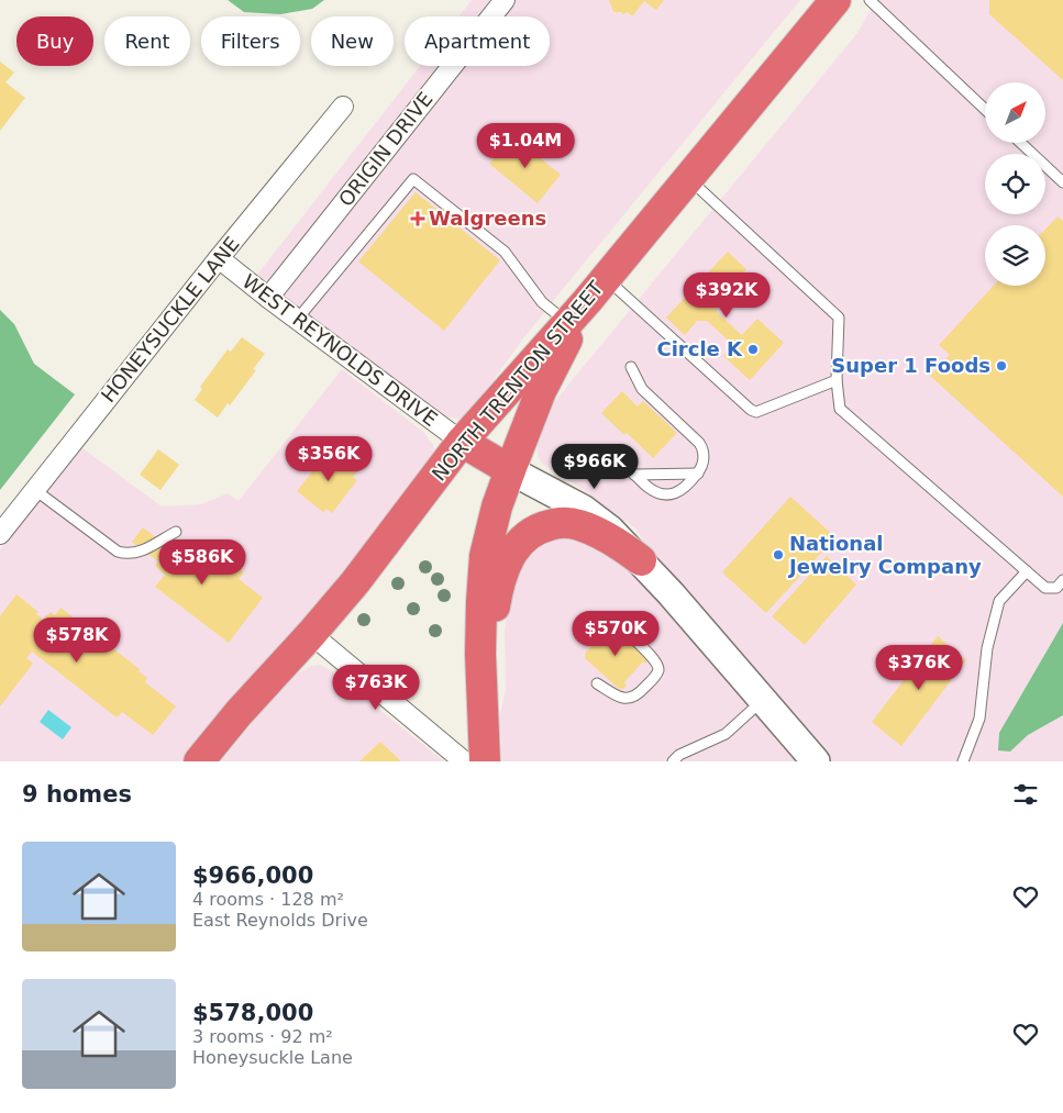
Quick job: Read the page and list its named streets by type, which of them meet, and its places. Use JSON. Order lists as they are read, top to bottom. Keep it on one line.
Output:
{"streets":{"highway":["NORTH TRENTON STREET"],"street":["ORIGIN DRIVE","HONEYSUCKLE LANE","WEST REYNOLDS DRIVE"]},"crossings":[["ORIGIN DRIVE","WEST REYNOLDS DRIVE"],["HONEYSUCKLE LANE","WEST REYNOLDS DRIVE"],["WEST REYNOLDS DRIVE","NORTH TRENTON STREET"]],"places":{"health":["Walgreens"],"other":["Circle K","Super 1 Foods","National Jewelry Company"]},"north":"top right","page":{"chip":["Buy","Rent","Filters","New","Apartment"],"price":["$1.04M","$392K","$356K","$966K","$586K","$570K","$578K","$376K","$763K"],"heading":"9 homes","list":[{"name":"$966,000","note":"4 rooms · 128 m² · East Reynolds Drive"},{"name":"$578,000","note":"3 rooms · 92 m² · Honeysuckle Lane"}]}}
